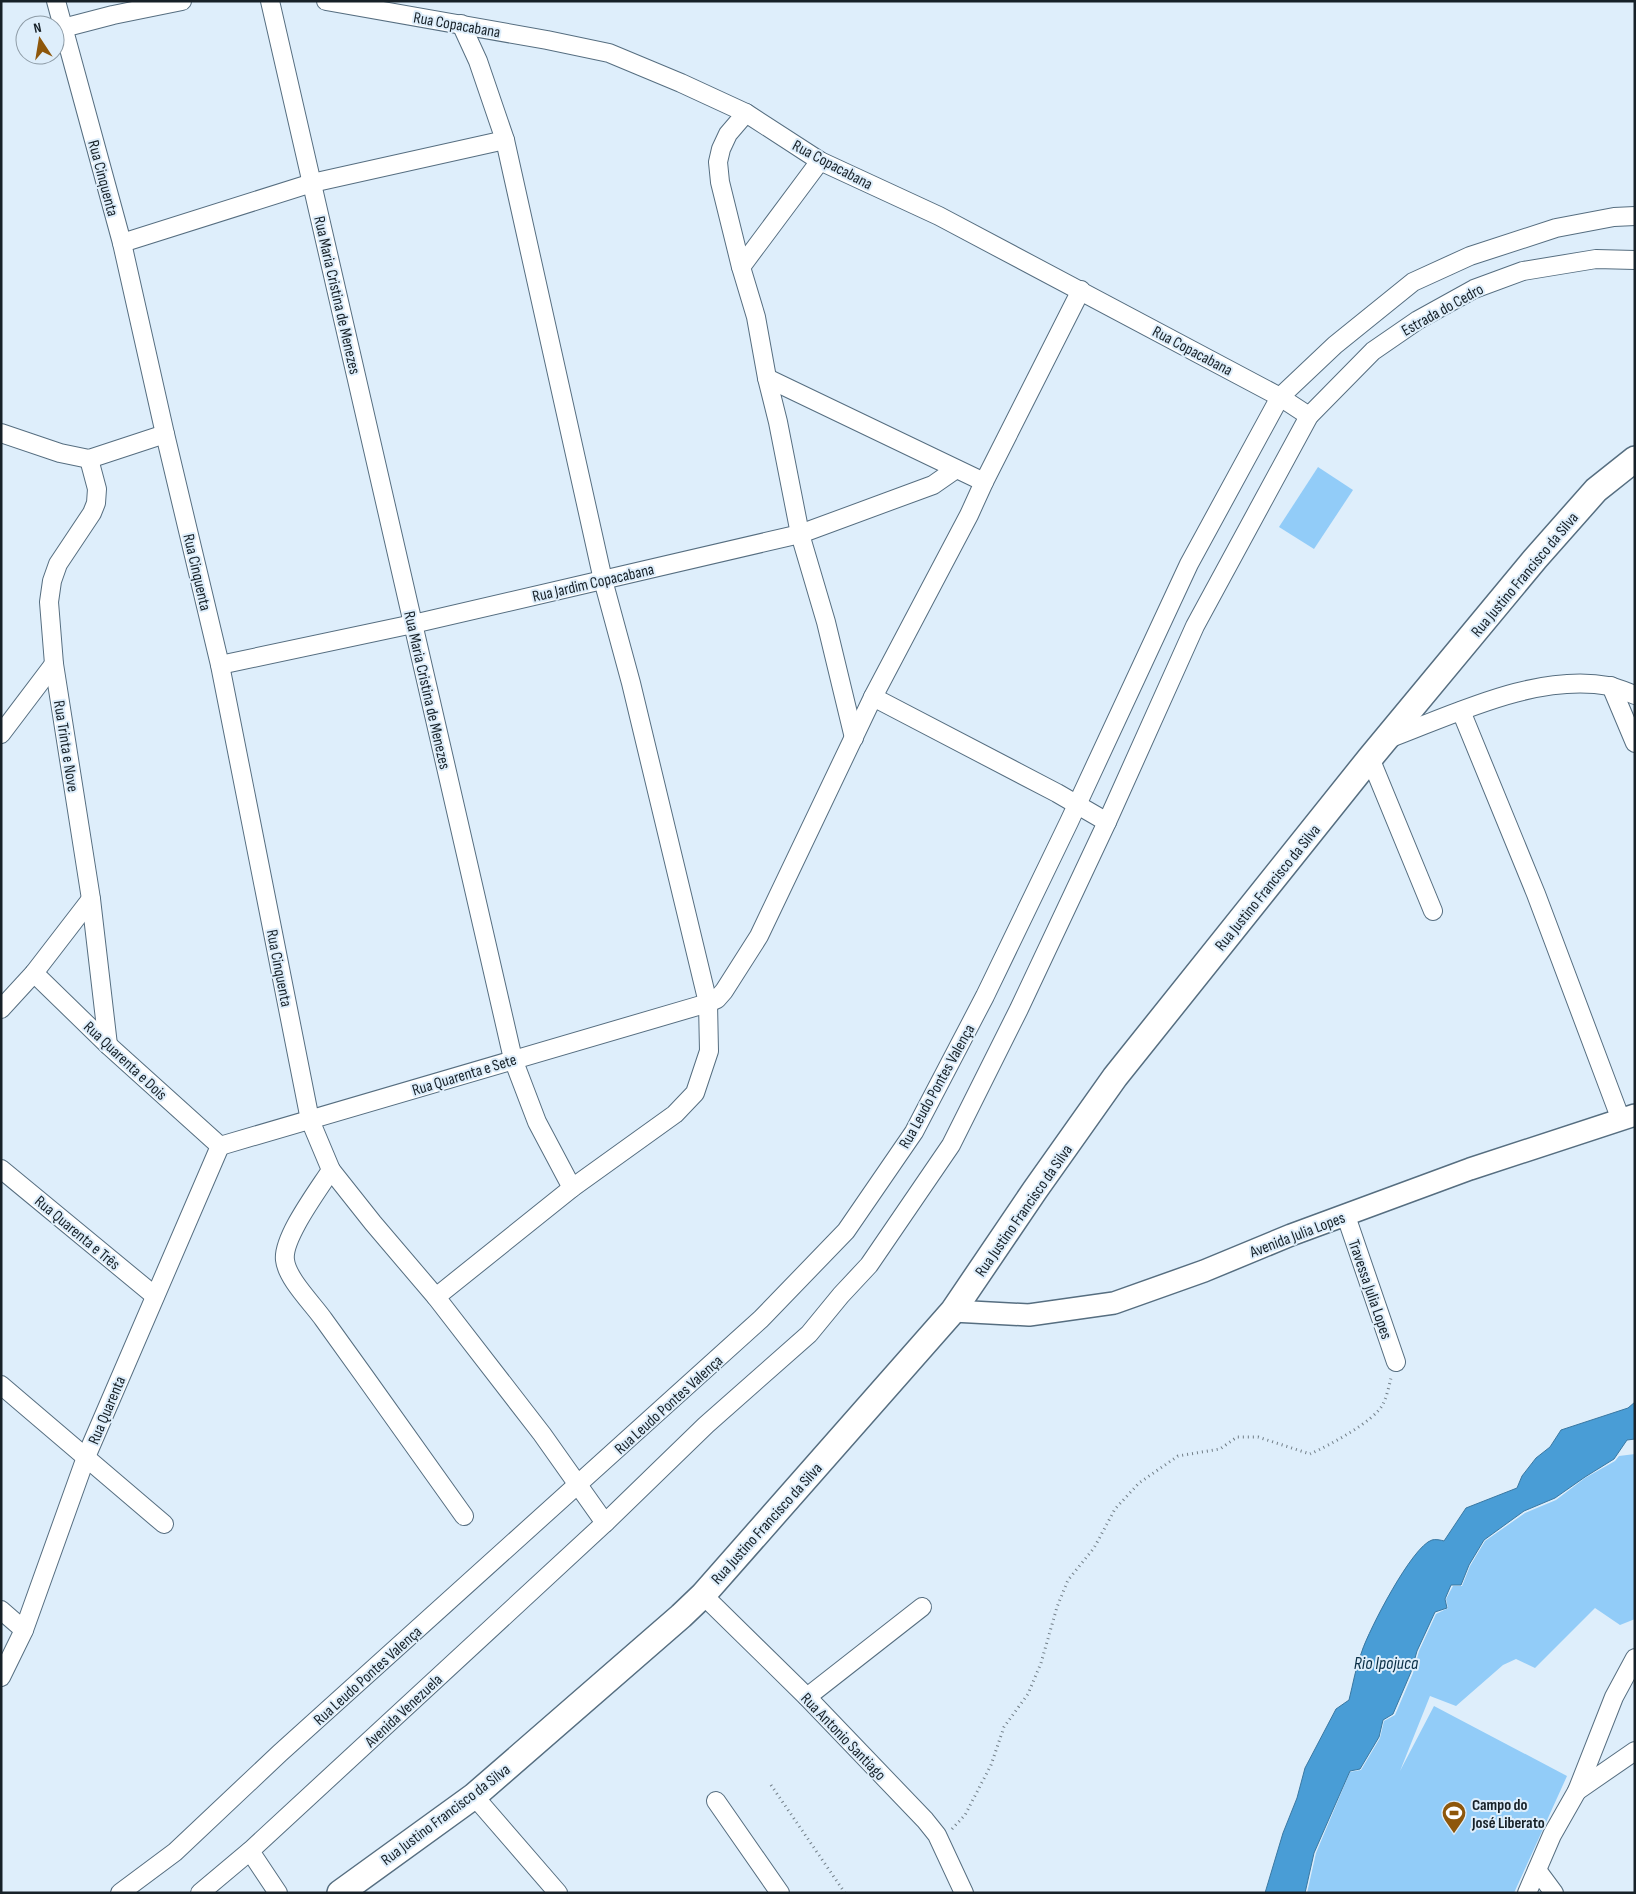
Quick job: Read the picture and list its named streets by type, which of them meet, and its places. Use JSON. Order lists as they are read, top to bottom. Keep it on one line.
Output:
{"streets":{"main road":["Rua Justino Francisco da Silva"],"street":["Rua Copacabana","Rua Cinquenta","Rua Maria Cristina de Menezes","Estrada do Cedro","Rua Jardim Copacabana","Rua Trinta e Nove","Rua Quarenta e Dois","Rua Quarenta e Sete","Rua Leudo Pontes Valença","Rua Quarenta e Três","Avenida Julia Lopes","Travessa Julia Lopes","Rua Quarenta","Avenida Venezuela","Rua Antonio Santiago"]},"crossings":[["Rua Copacabana","Estrada do Cedro"],["Rua Copacabana","Rua Leudo Pontes Valença"],["Rua Cinquenta","Rua Jardim Copacabana"],["Rua Cinquenta","Rua Quarenta e Sete"],["Rua Cinquenta","Rua Leudo Pontes Valença"],["Rua Cinquenta","Avenida Venezuela"],["Rua Maria Cristina de Menezes","Rua Jardim Copacabana"],["Rua Maria Cristina de Menezes","Rua Quarenta e Sete"],["Rua Justino Francisco da Silva","Avenida Julia Lopes"],["Rua Justino Francisco da Silva","Rua Antonio Santiago"],["Rua Trinta e Nove","Rua Quarenta e Dois"],["Rua Quarenta e Dois","Rua Quarenta e Sete"],["Rua Quarenta e Dois","Rua Quarenta"],["Rua Quarenta e Sete","Rua Quarenta"],["Rua Quarenta e Três","Rua Quarenta"],["Avenida Julia Lopes","Travessa Julia Lopes"]],"water":["Rio Ipojuca"],"places":{"sports":["Campo do José Liberato"]},"north":"top"}
